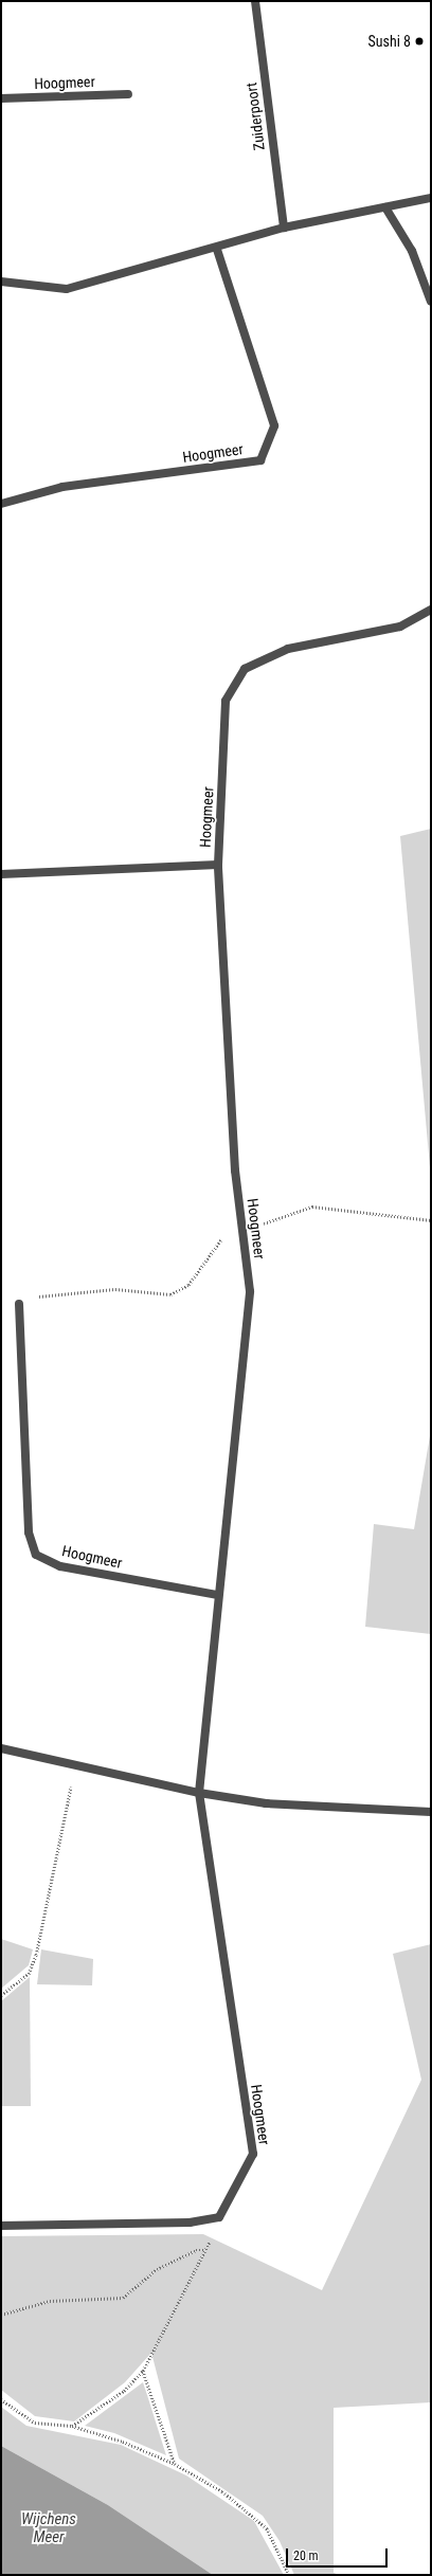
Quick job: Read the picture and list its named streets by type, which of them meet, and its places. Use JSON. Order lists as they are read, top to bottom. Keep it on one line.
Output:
{"streets":{"street":["Hoogmeer","Zuiderpoort"]},"water":["Wijchens Meer"],"places":["Sushi 8"],"scale_bar":"20 m"}
